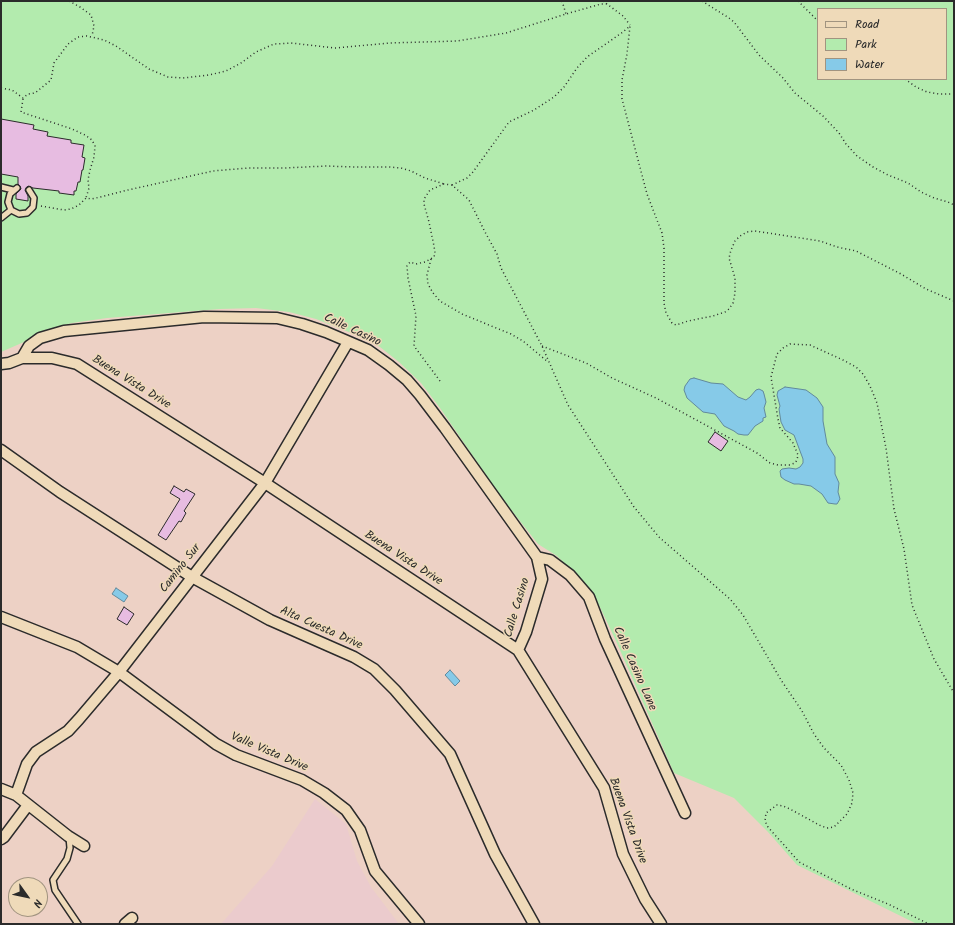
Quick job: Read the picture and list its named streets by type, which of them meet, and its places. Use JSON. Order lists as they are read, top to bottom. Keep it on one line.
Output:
{"streets":{"street":["Calle Casino","Buena Vista Drive","Camino Sur","Alta Cuesta Drive","Calle Casino Lane","Valle Vista Drive"]},"crossings":[["Calle Casino","Buena Vista Drive"],["Calle Casino","Camino Sur"],["Calle Casino","Calle Casino Lane"],["Buena Vista Drive","Camino Sur"],["Camino Sur","Alta Cuesta Drive"],["Camino Sur","Valle Vista Drive"]],"legend":["Road","Park","Water"],"north":"bottom right"}
